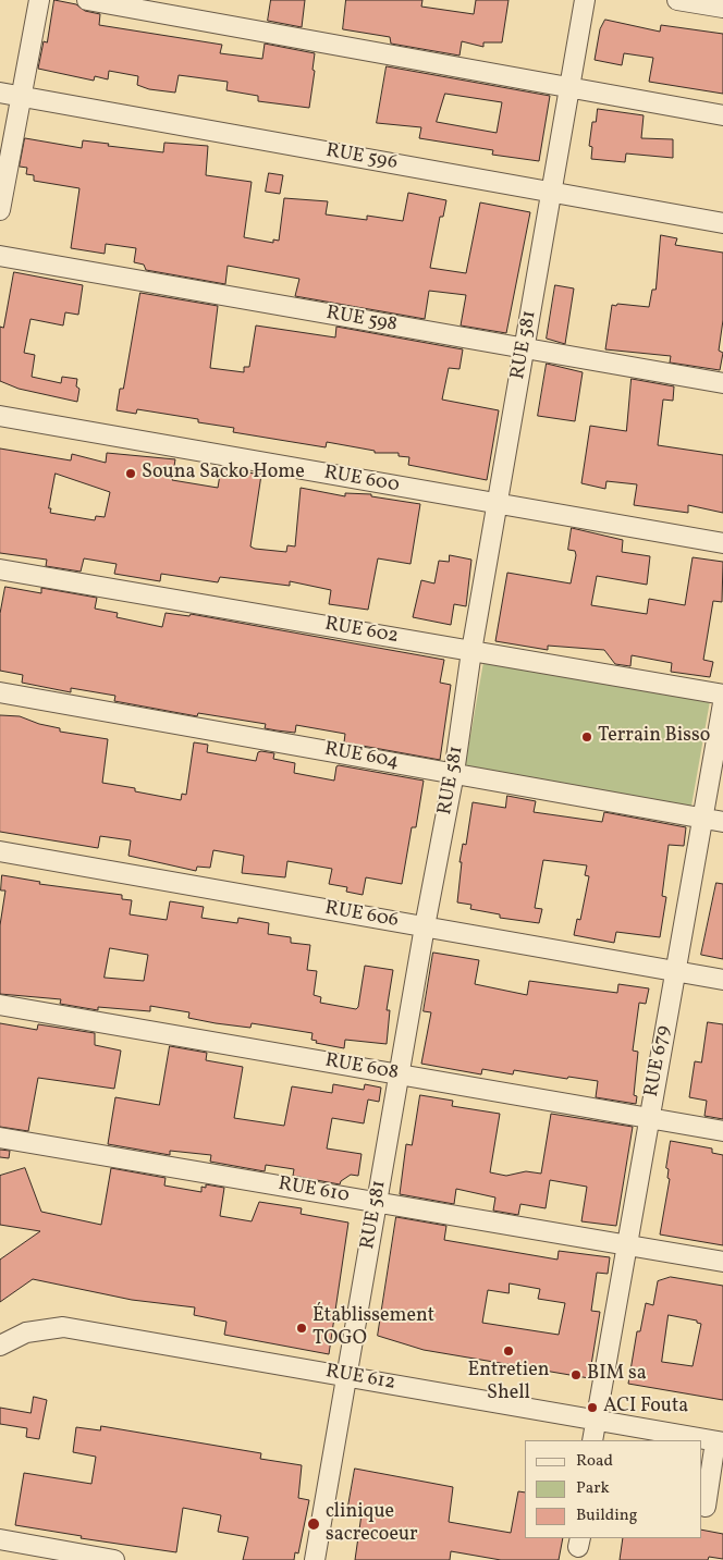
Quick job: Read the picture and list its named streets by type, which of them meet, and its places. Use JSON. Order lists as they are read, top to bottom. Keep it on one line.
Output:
{"streets":{"street":["RUE 596","RUE 598","RUE 581","RUE 600","RUE 602","RUE 604","RUE 606","RUE 679","RUE 608","RUE 610","RUE 612"]},"crossings":[["RUE 596","RUE 581"],["RUE 598","RUE 581"],["RUE 581","RUE 600"],["RUE 581","RUE 602"],["RUE 581","RUE 604"],["RUE 581","RUE 606"],["RUE 581","RUE 608"],["RUE 581","RUE 610"],["RUE 581","RUE 612"],["RUE 604","RUE 679"],["RUE 606","RUE 679"],["RUE 679","RUE 608"],["RUE 679","RUE 610"],["RUE 679","RUE 612"]],"places":["Souna Sacko Home","Terrain Bisso","Établissement TOGO","Entretien Shell","BIM sa","ACI Fouta","clinique sacrecoeur"],"legend":["Road","Park","Building"]}
